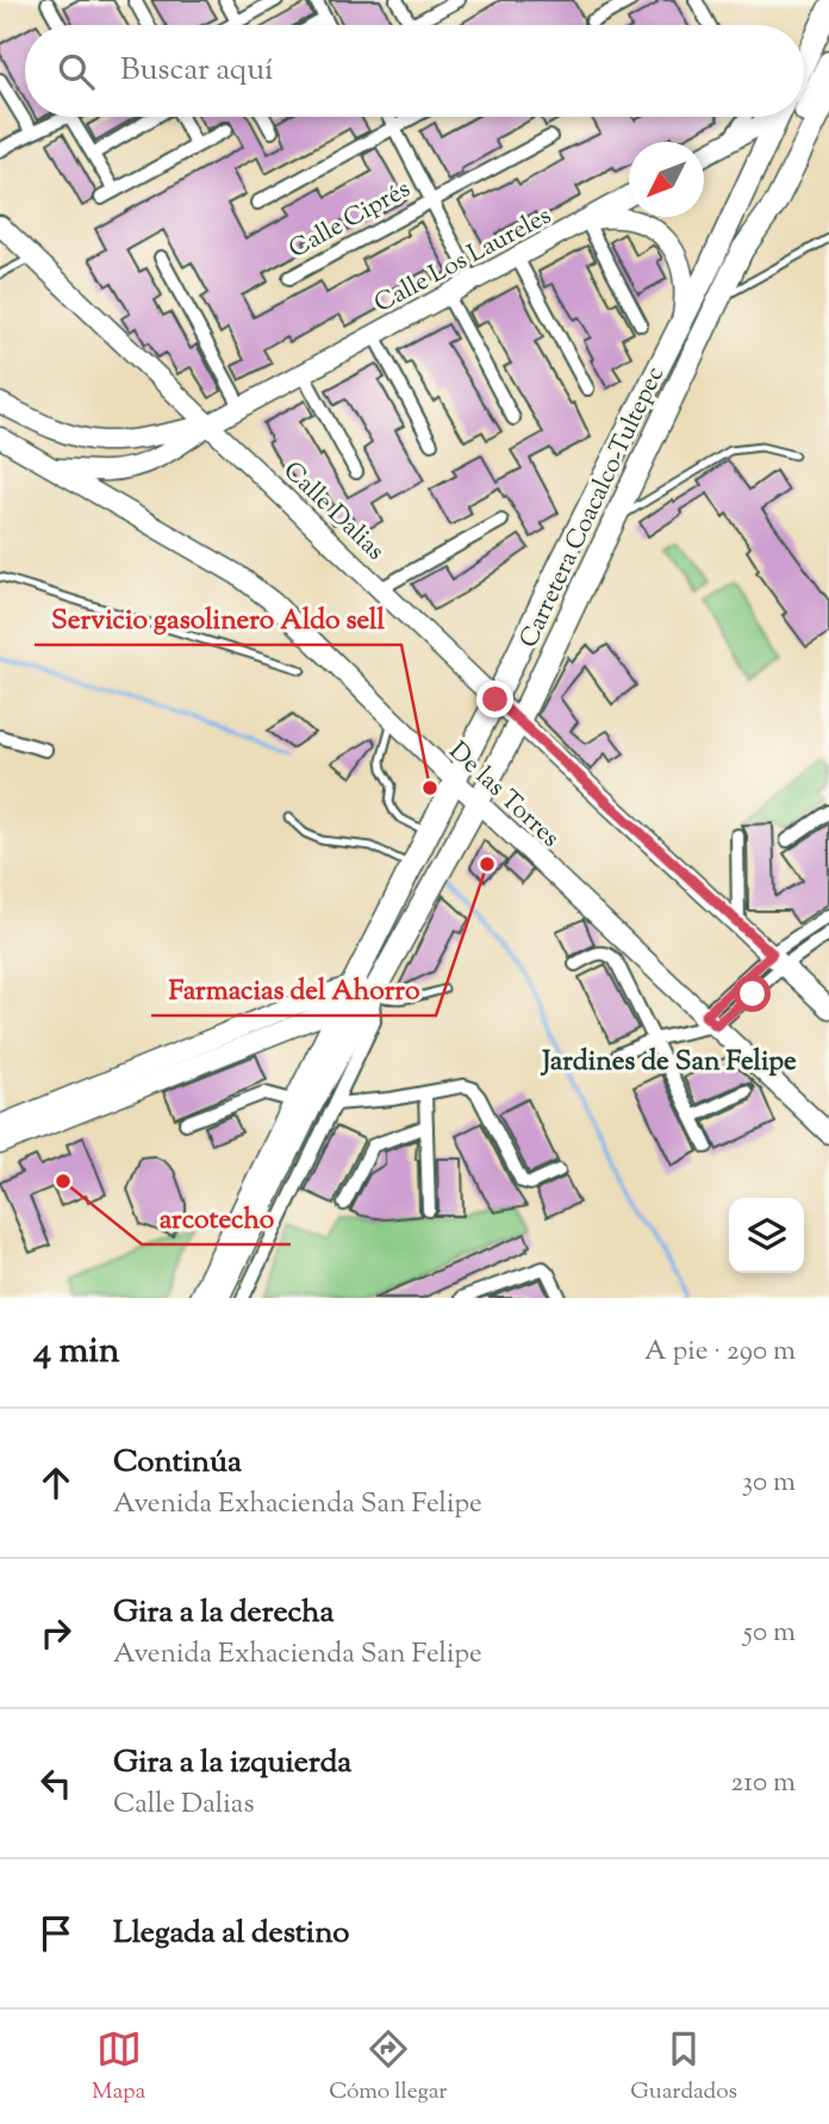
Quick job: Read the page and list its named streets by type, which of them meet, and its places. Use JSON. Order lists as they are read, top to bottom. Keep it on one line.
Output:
{"streets":{"main road":["Calle Los Laureles","Carretera Coacalco-Tultepec","Calle Dalias","De las Torres"],"street":["Calle Ciprés"]},"crossings":[["Calle Los Laureles","Carretera Coacalco-Tultepec"],["Calle Los Laureles","Calle Dalias"],["Calle Los Laureles","De las Torres"],["Carretera Coacalco-Tultepec","Calle Dalias"],["Carretera Coacalco-Tultepec","De las Torres"]],"districts":["Jardines de San Felipe"],"places":["Servicio gasolinero Aldo sell","Farmacias del Ahorro","arcotecho"],"north":"bottom left","page":{"search":"Buscar aquí","heading":["4 min","A pie · 290 m"],"list":[["Continúa","Avenida Exhacienda San Felipe","30 m"],["Gira a la derecha","Avenida Exhacienda San Felipe","50 m"],["Gira a la izquierda","Calle Dalias","210 m"],"Llegada al destino"],"nav":["Mapa","Cómo llegar","Guardados"]}}
